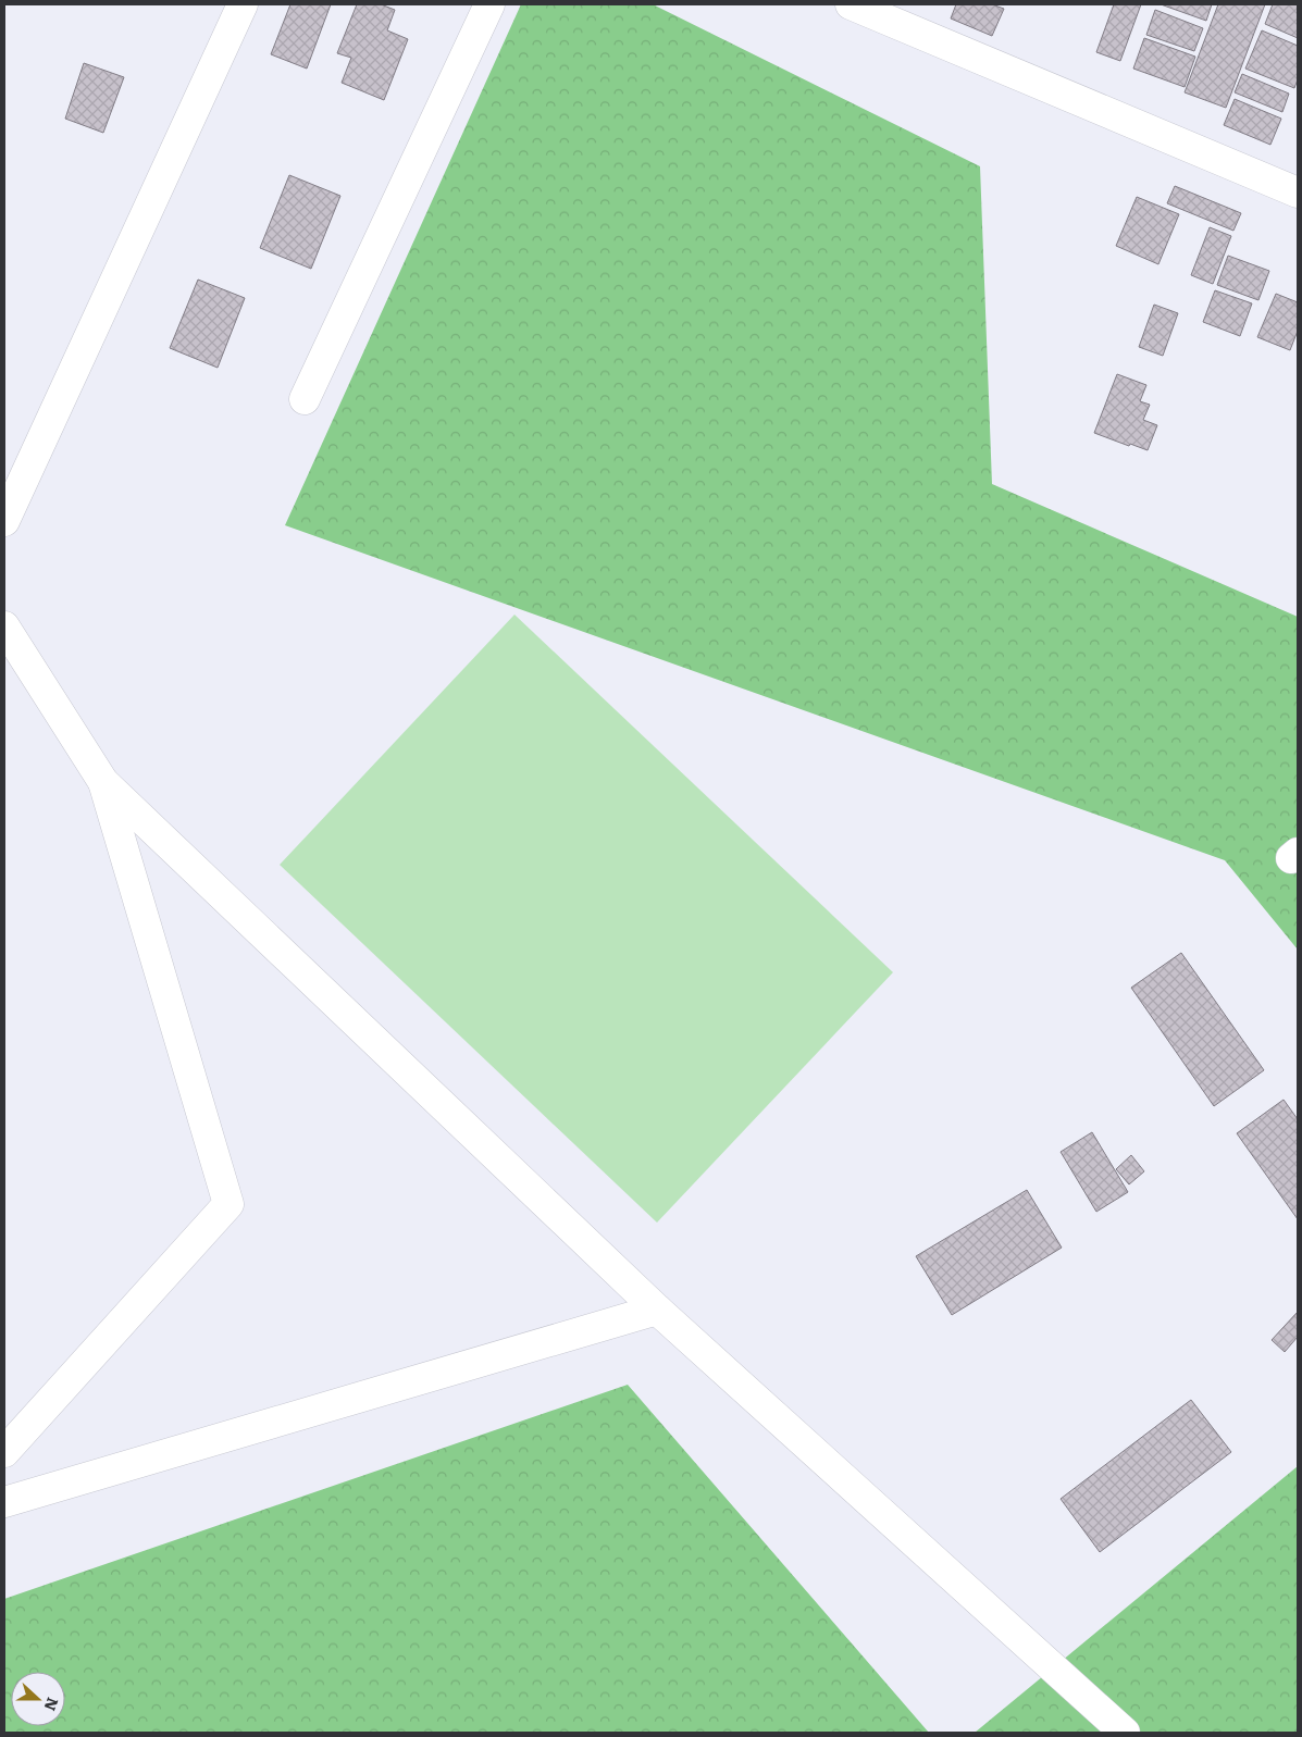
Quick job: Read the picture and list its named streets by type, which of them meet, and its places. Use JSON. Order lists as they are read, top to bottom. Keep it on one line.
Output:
{"north":"right"}
